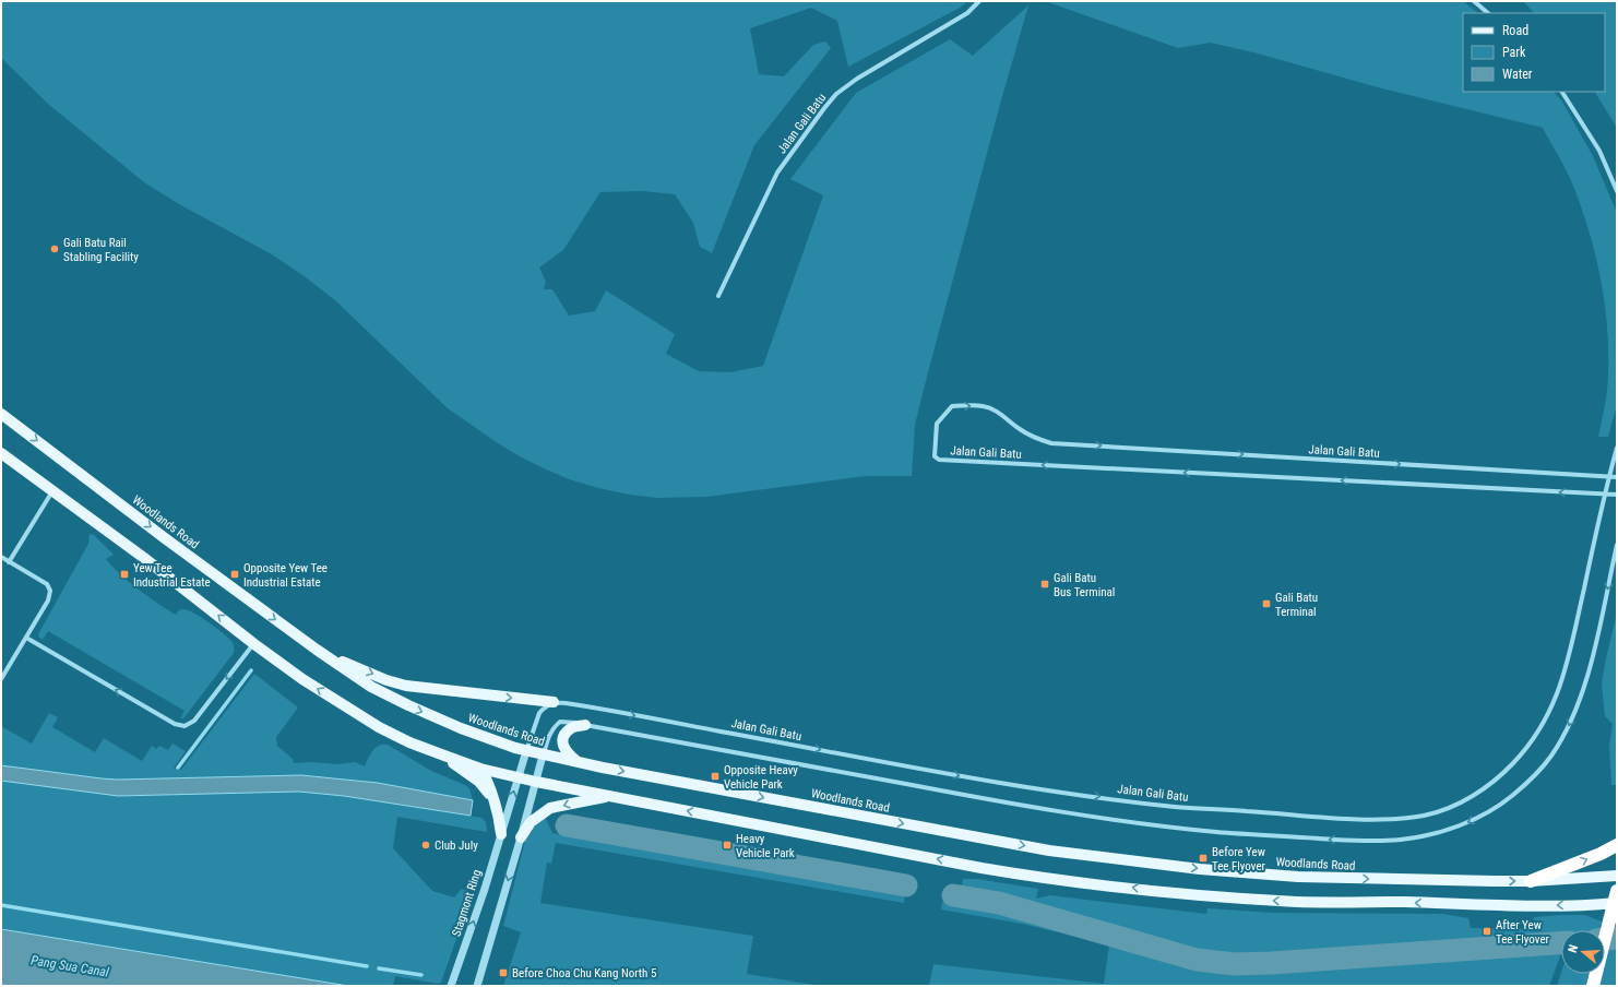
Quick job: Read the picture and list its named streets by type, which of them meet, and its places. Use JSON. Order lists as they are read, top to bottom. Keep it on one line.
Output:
{"streets":{"main road":["Woodlands Road"],"street":["Jalan Gali Batu","Stagmont Ring"]},"crossings":[["Woodlands Road","Stagmont Ring"]],"water":["Pang Sua Canal"],"places":{"other":["Gali Batu Rail Stabling Facility","Club July"],"transit":["Yew Tee Industrial Estate","Opposite Yew Tee Industrial Estate","Gali Batu Bus Terminal","Gali Batu Terminal","Opposite Heavy Vehicle Park","Heavy Vehicle Park","Before Yew Tee Flyover","After Yew Tee Flyover","Before Choa Chu Kang North 5"]},"legend":["Road","Park","Water"],"north":"left"}
